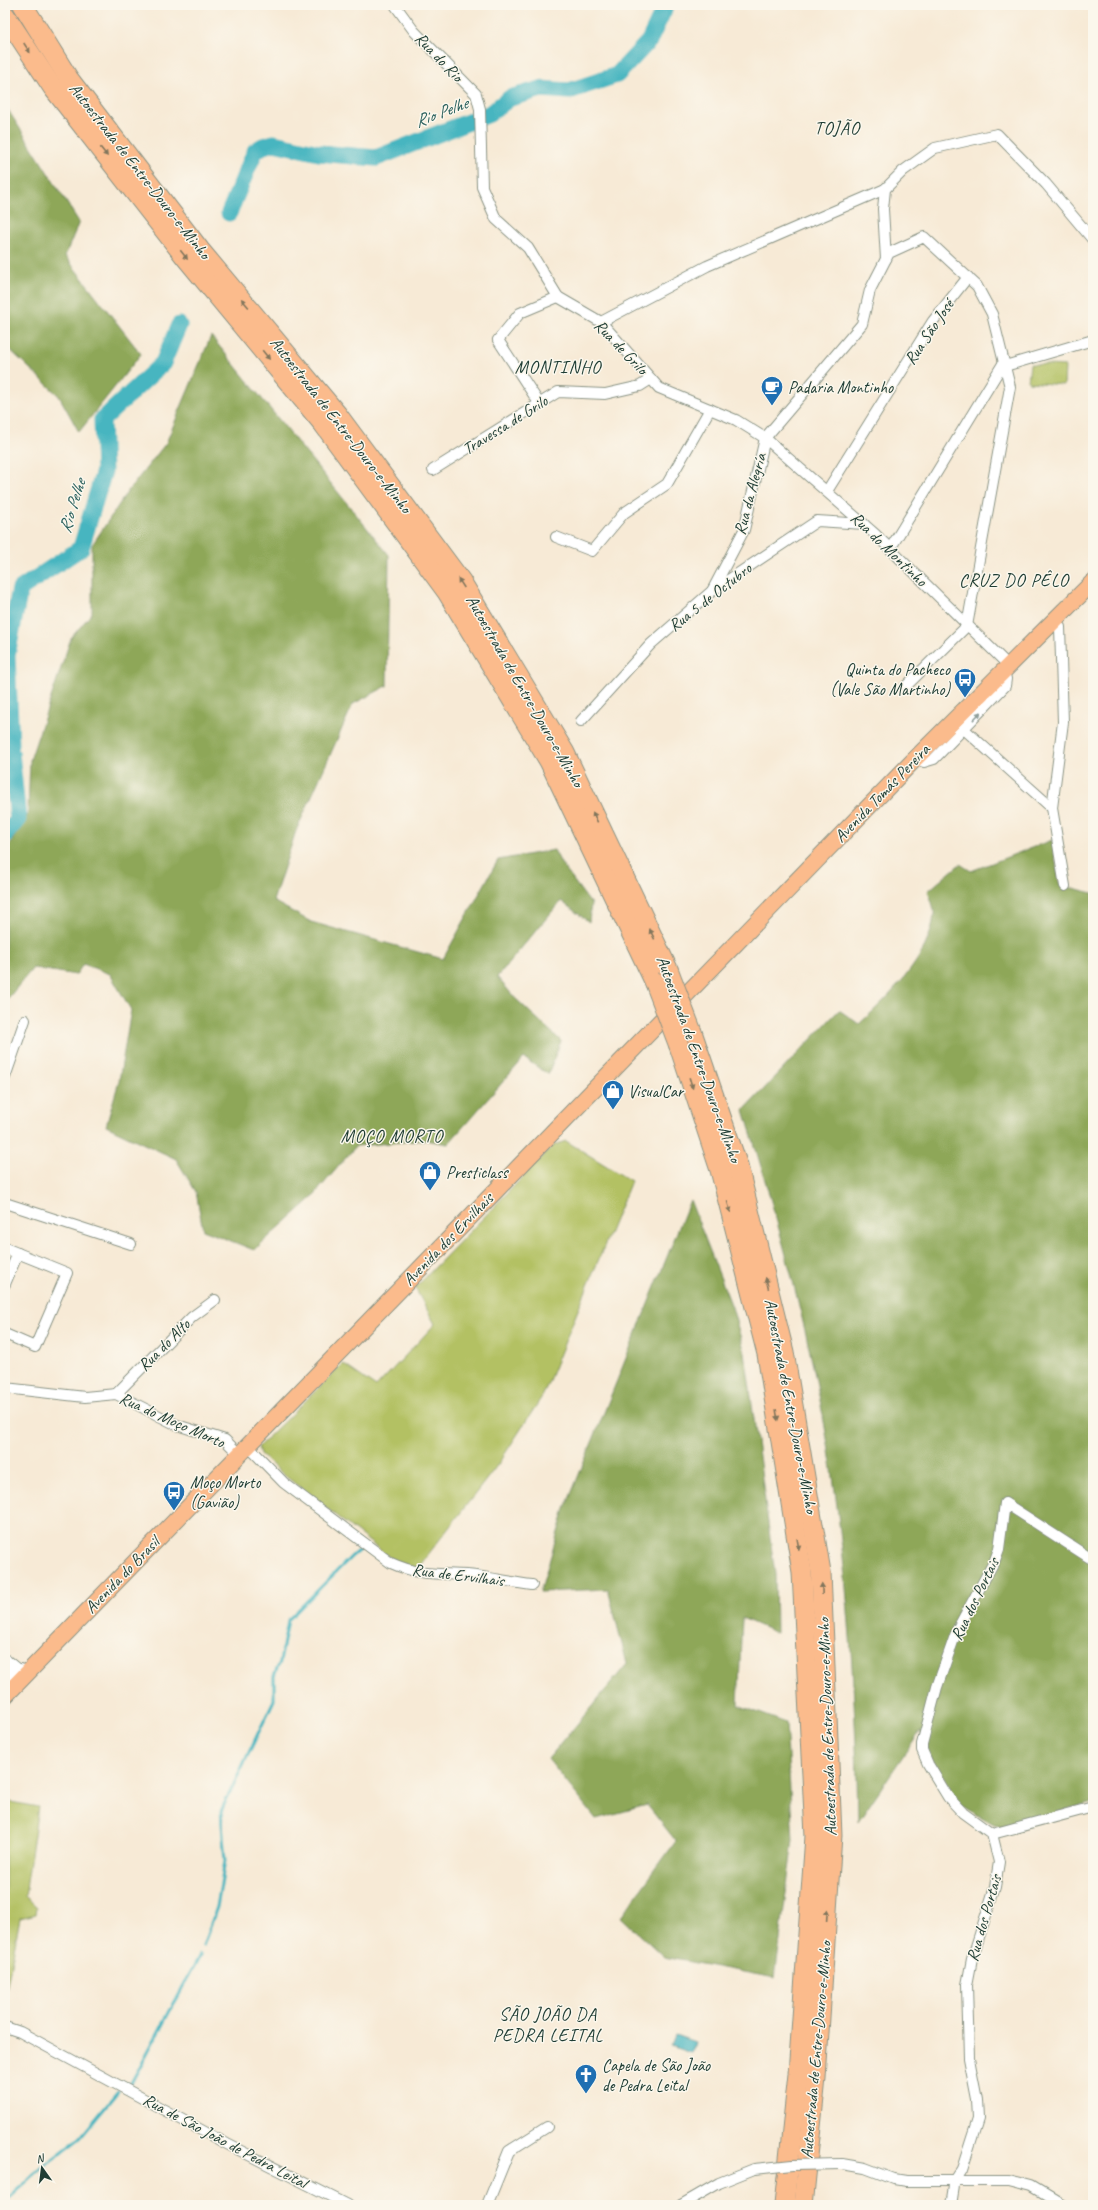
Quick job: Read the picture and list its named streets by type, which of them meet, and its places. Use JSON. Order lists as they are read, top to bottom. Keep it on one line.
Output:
{"streets":{"highway":["Autoestrada de Entre-Douro-e-Minho"],"main road":["Avenida Tomás Pereira","Avenida dos Ervilhais","Avenida do Brasil"],"street":["Rua do Rio","Rua São José","Rua de Grilo","Travessa de Grilo","Rua da Alegría","Rua do Montinho","Rua 5 de Octubro","Rua do Alto","Rua do Moço Morto","Rua de Ervilhais","Rua dos Portais","Rua de São João de Pedra Leital"]},"crossings":[["Rua do Rio","Rua de Grilo"],["Rua São José","Rua do Montinho"],["Rua de Grilo","Travessa de Grilo"],["Rua de Grilo","Rua da Alegría"],["Rua de Grilo","Rua do Montinho"],["Rua da Alegría","Rua do Montinho"],["Rua da Alegría","Rua 5 de Octubro"],["Rua do Montinho","Rua 5 de Octubro"],["Rua do Montinho","Avenida Tomás Pereira"],["Avenida Tomás Pereira","Avenida dos Ervilhais"],["Avenida dos Ervilhais","Rua do Moço Morto"],["Avenida dos Ervilhais","Avenida do Brasil"],["Rua do Alto","Rua do Moço Morto"],["Rua do Moço Morto","Avenida do Brasil"],["Rua do Moço Morto","Rua de Ervilhais"]],"districts":["TOJÃO","MONTINHO","CRUZ DO PÊLO","MOÇO MORTO","SÃO JOÃO DA PEDRA LEITAL"],"water":["Rio Pelhe"],"places":{"cafe":["Padaria Montinho"],"bus stop":["Quinta do Pacheco (Vale São Martinho)","Moço Morto (Gavião)"],"shop":["VisualCar","Presticlass"],"church":["Capela de São João de Pedra Leital"]},"north":"top"}
